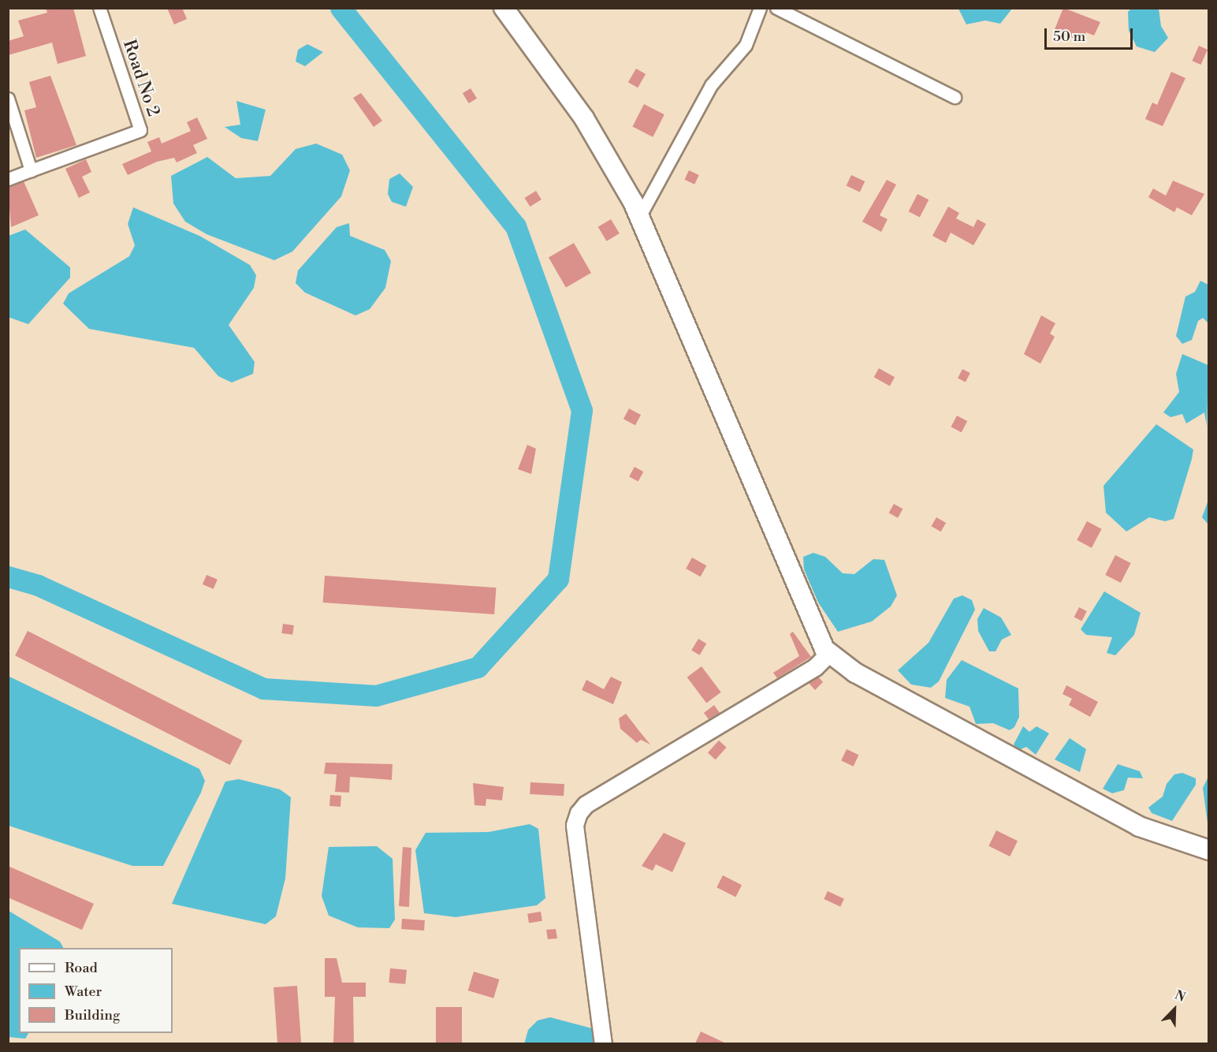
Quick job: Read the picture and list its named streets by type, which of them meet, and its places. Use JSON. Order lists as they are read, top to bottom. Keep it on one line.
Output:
{"streets":{"street":["Road No 2"]},"legend":["Road","Water","Building"],"scale_bar":"50 m","north":"top right"}
